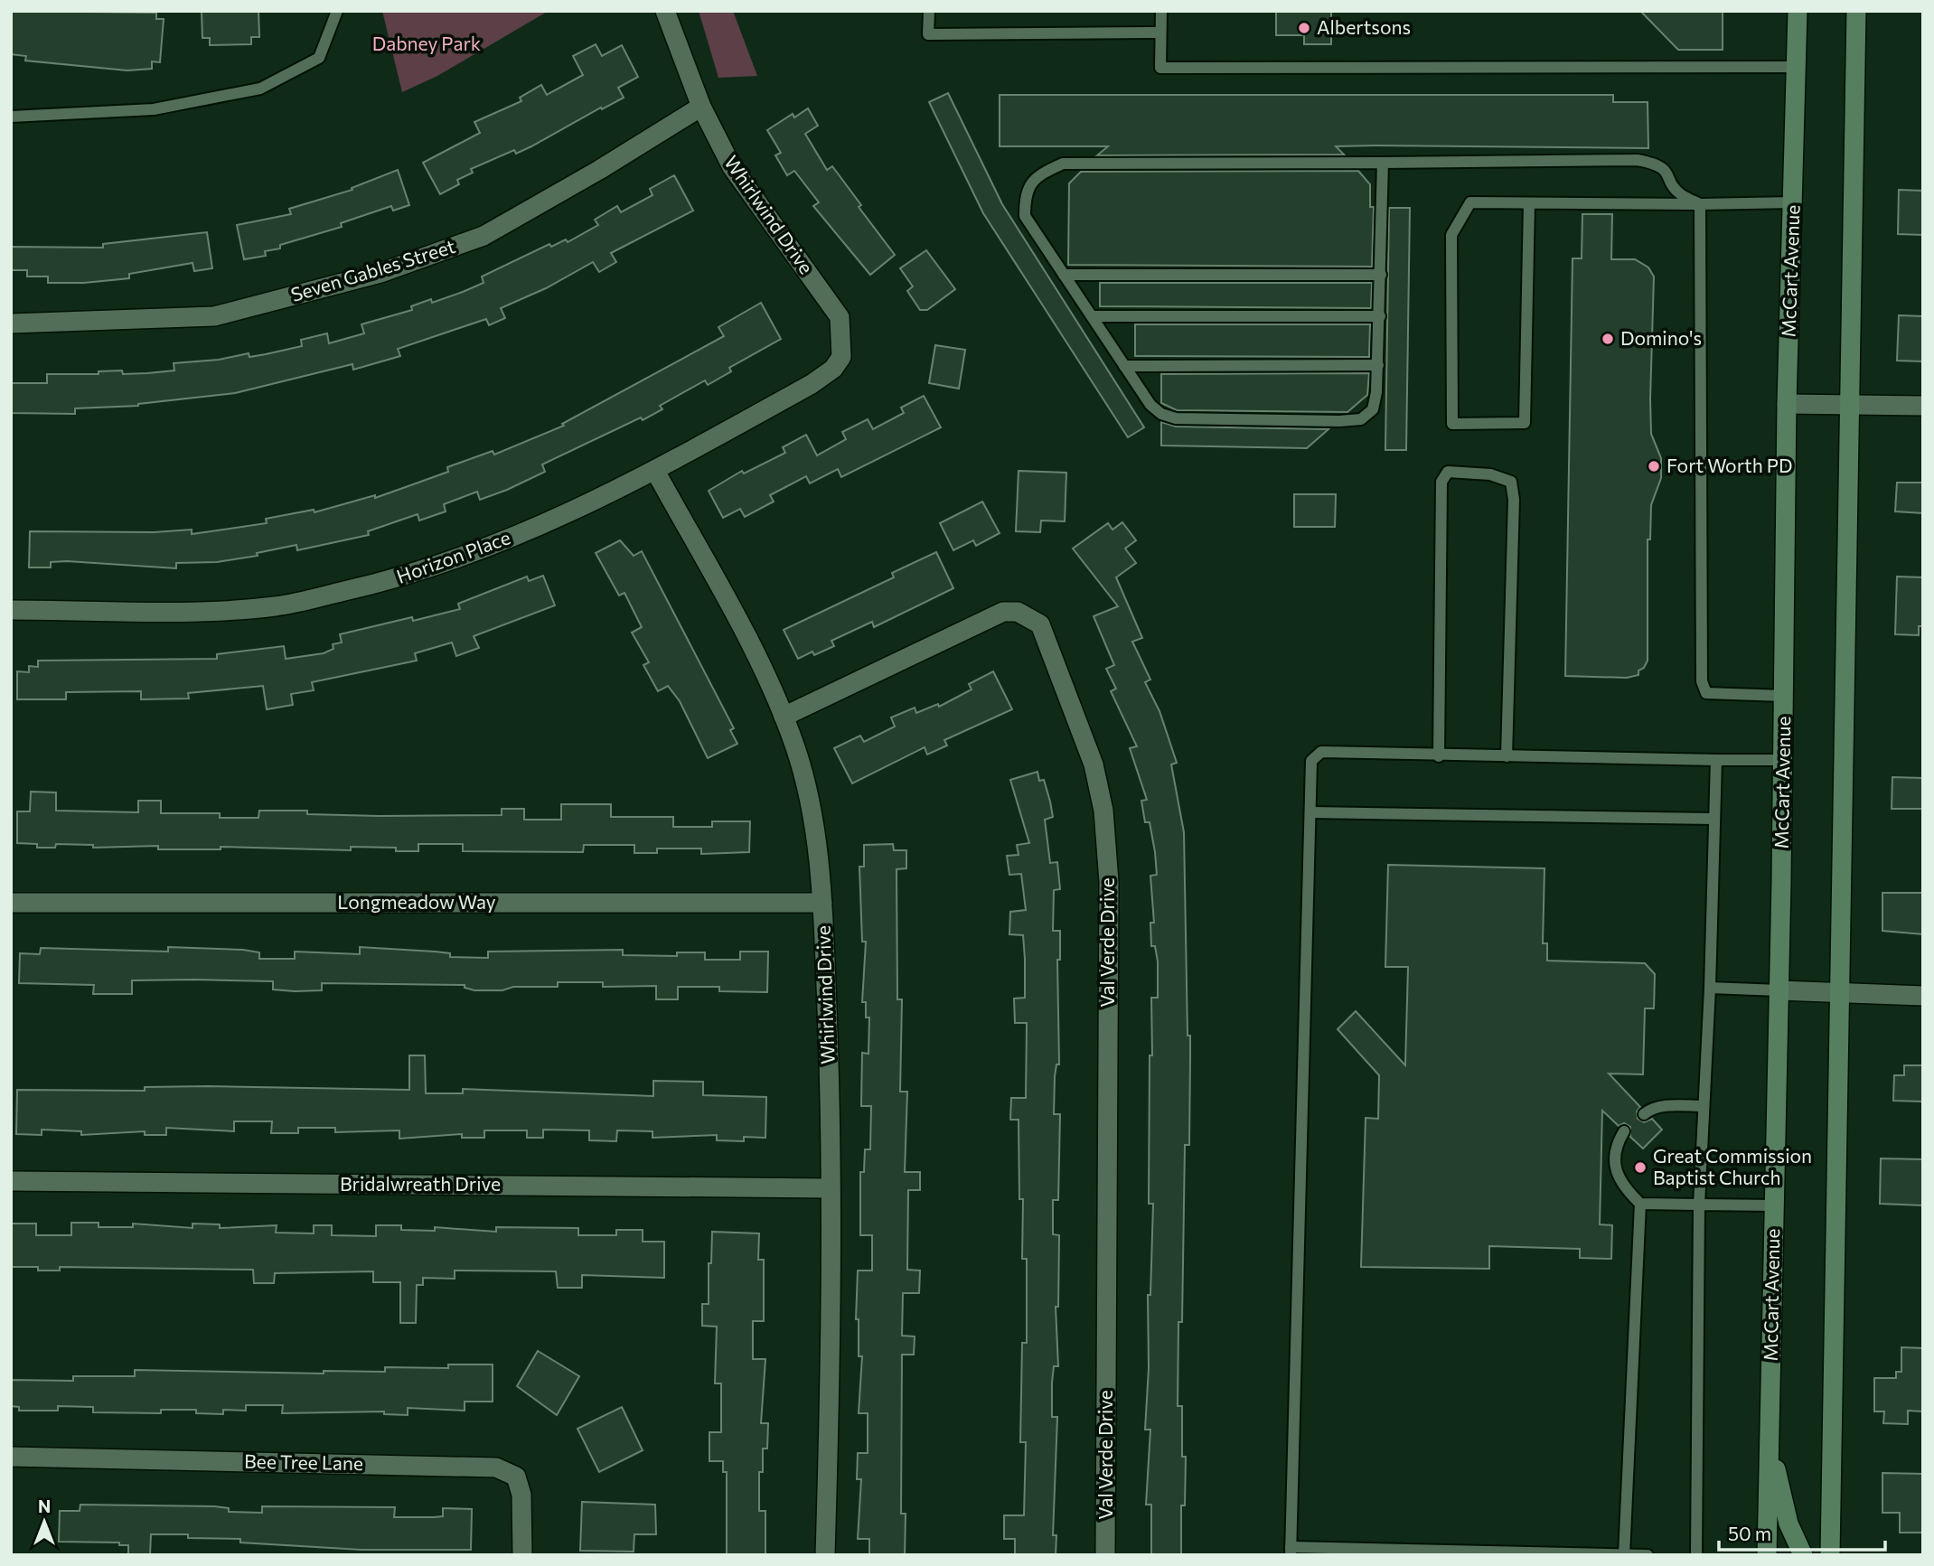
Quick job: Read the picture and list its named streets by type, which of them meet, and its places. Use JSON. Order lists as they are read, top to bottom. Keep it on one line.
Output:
{"streets":{"main road":["McCart Avenue"],"street":["Whirlwind Drive","Seven Gables Street","Horizon Place","Longmeadow Way","Val Verde Drive","Bridalwreath Drive","Bee Tree Lane"]},"crossings":[["Whirlwind Drive","Seven Gables Street"],["Whirlwind Drive","Horizon Place"],["Whirlwind Drive","Longmeadow Way"],["Whirlwind Drive","Val Verde Drive"],["Whirlwind Drive","Bridalwreath Drive"]],"parks":["Dabney Park"],"places":["Albertsons","Domino's","Fort Worth PD","Great Commission Baptist Church"],"scale_bar":"50 m","north":"top"}
